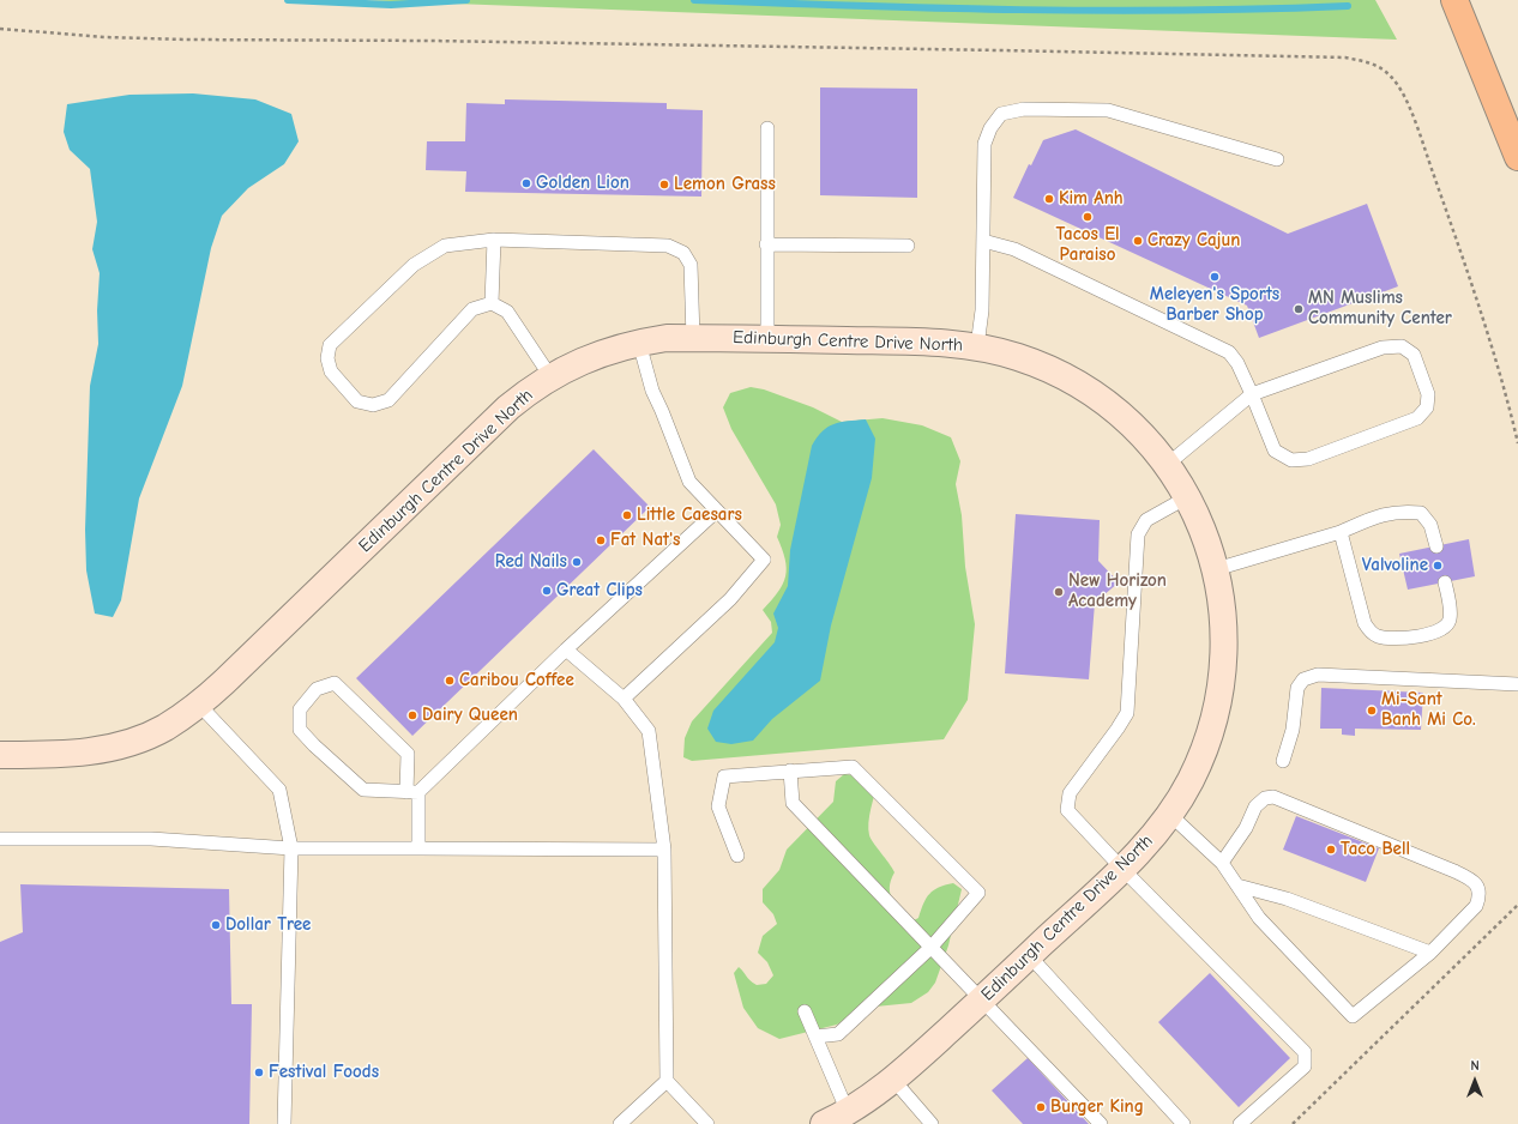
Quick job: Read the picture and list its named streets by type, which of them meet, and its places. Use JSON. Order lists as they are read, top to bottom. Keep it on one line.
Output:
{"streets":{"street":["Edinburgh Centre Drive North"]},"places":["Golden Lion","Lemon Grass","Kim Anh","Tacos El Paraiso","Crazy Cajun","Meleyen's Sports Barber Shop","MN Muslims Community Center","Little Caesars","Fat Nat's","Red Nails","Valvoline","Great Clips","New Horizon Academy","Caribou Coffee","Mi-Sant Banh Mi Co.","Dairy Queen","Taco Bell","Dollar Tree","Festival Foods","Burger King"],"north":"top"}
